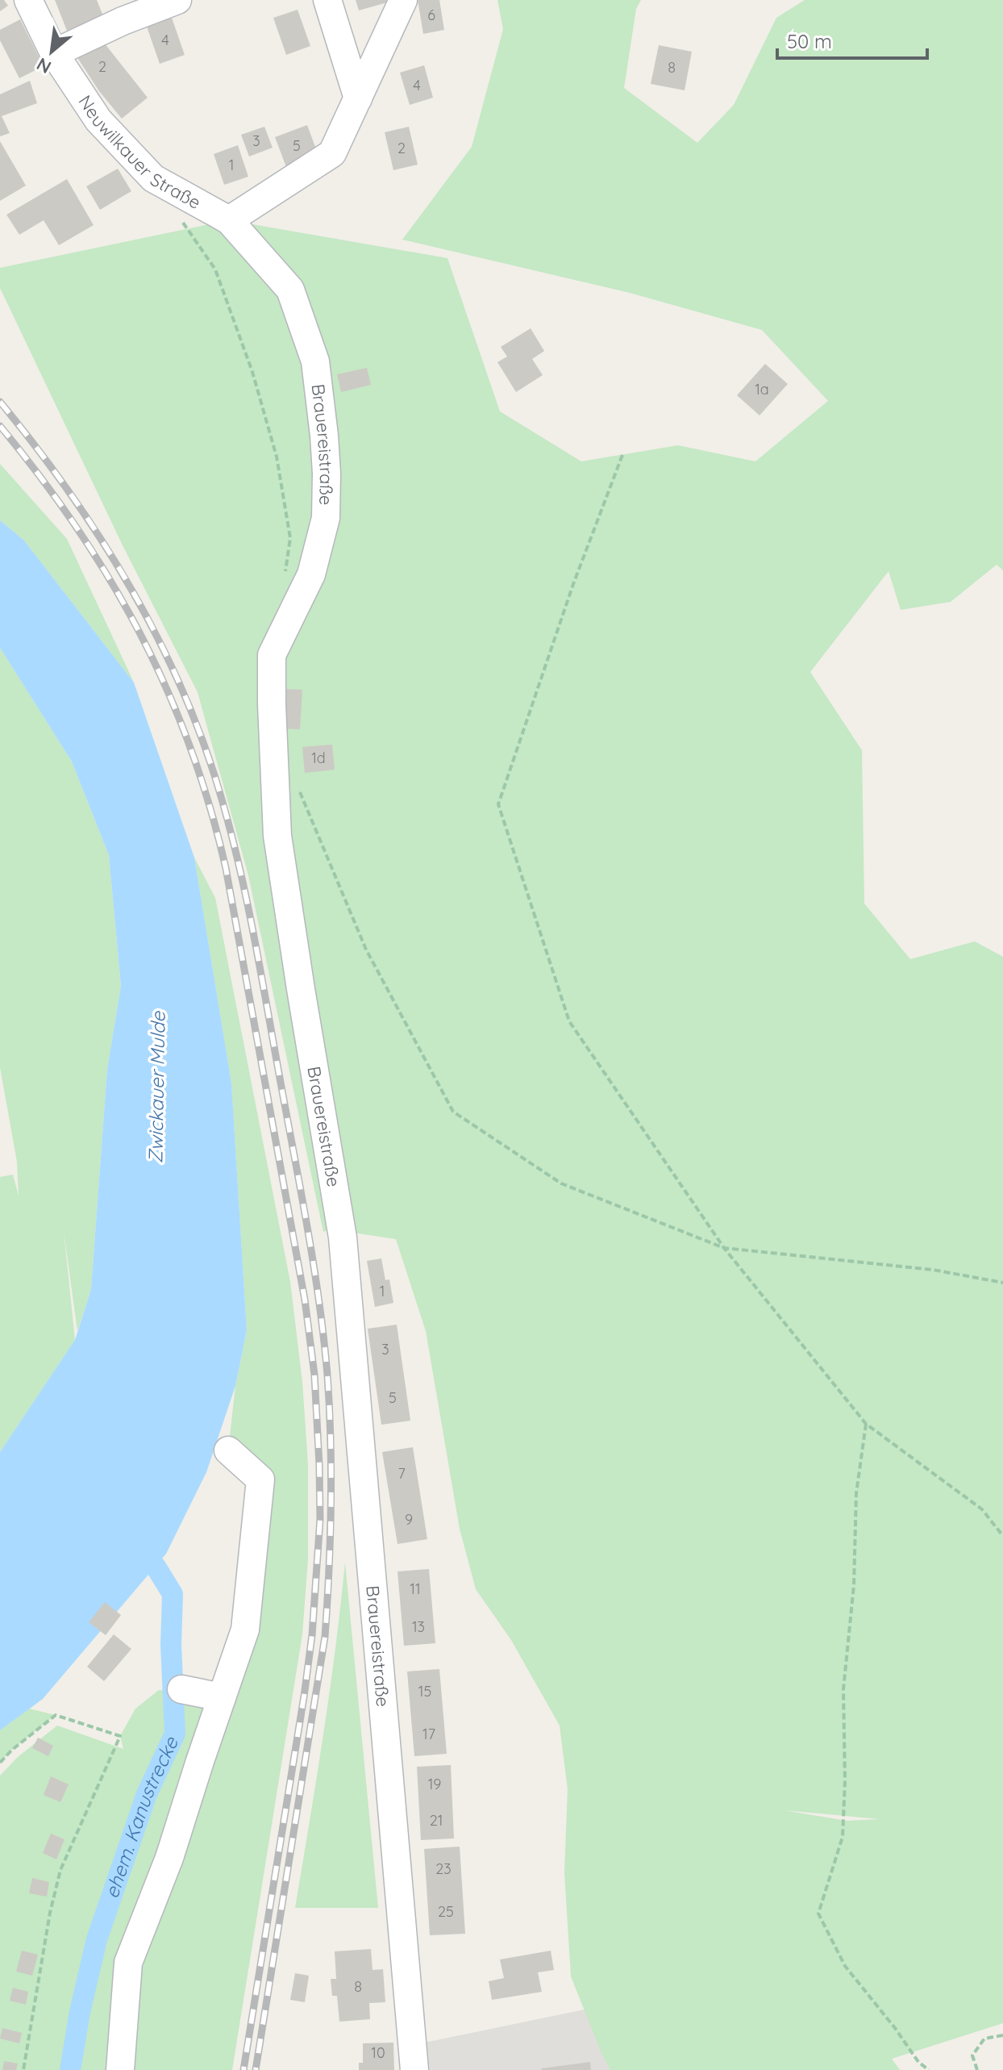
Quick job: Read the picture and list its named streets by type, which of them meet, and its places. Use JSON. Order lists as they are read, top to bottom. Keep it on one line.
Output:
{"streets":{"street":["Neuwilkauer Straße","Brauereistraße"]},"crossings":[["Neuwilkauer Straße","Brauereistraße"]],"water":["Zwickauer Mulde","ehem. Kanustrecke"],"house_numbers":["6","4","2","8","4","3","5","2","1","1a","1d","1","3","5","7","9","11","13","15","17","19","21","23","25","8","10"],"scale_bar":"50 m","north":"bottom left"}
